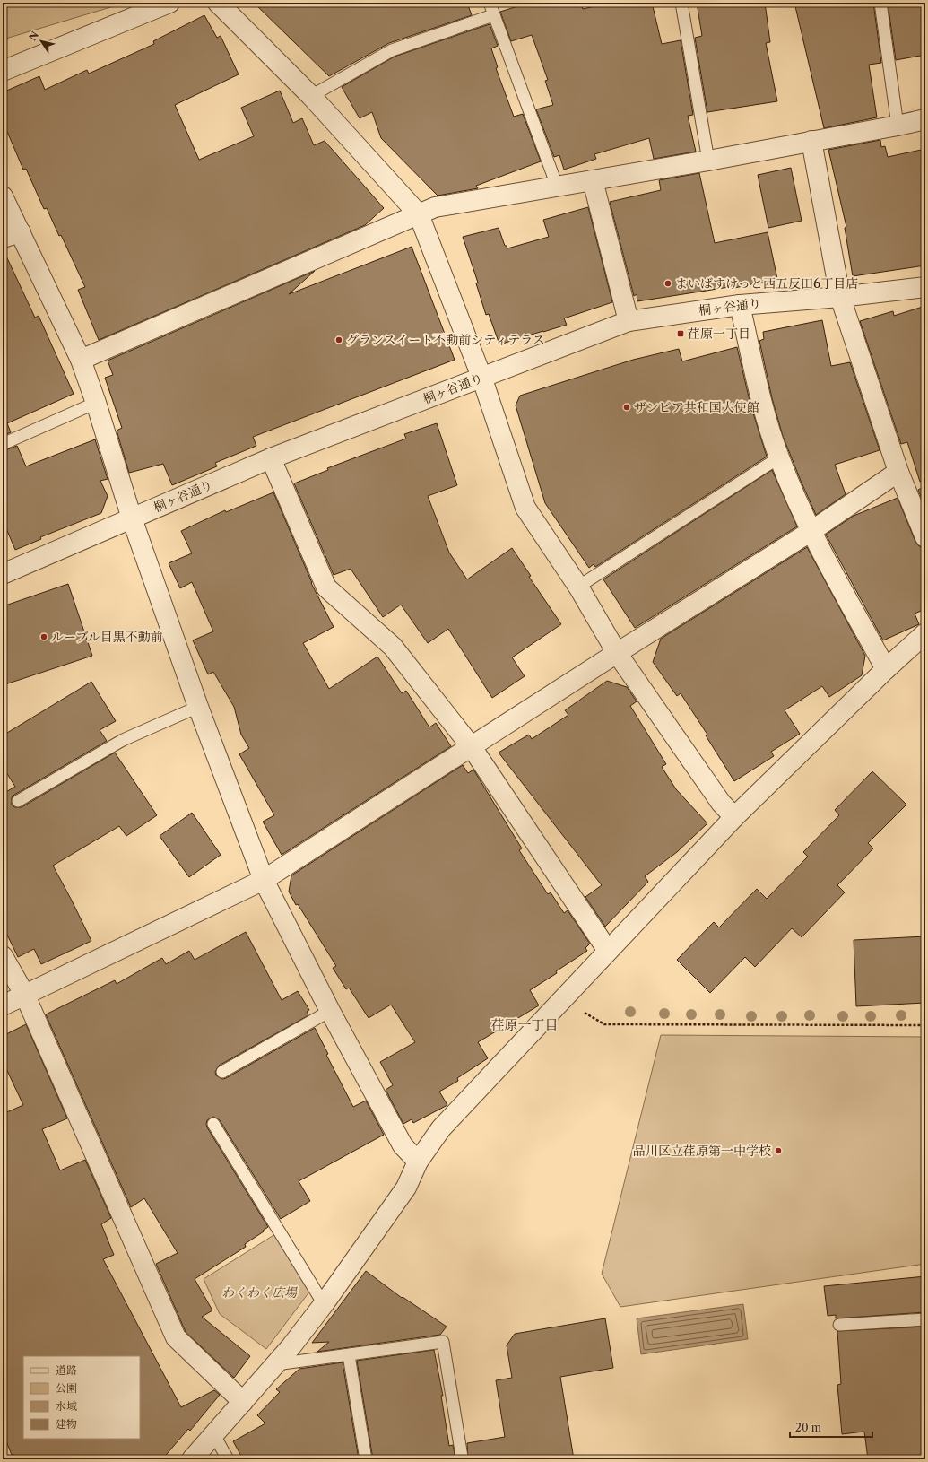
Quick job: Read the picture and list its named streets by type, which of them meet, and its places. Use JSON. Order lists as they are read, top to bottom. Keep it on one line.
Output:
{"streets":{"street":["桐ヶ谷通り"]},"districts":["荏原一丁目"],"parks":["わくわく広場"],"places":{"other":["まいばすけっと西五反田6丁目店","グランスイート不動前シティテラス","ザンビア共和国大使館","ルーブル目黒不動前","品川区立荏原第一中学校"],"transit":["荏原一丁目"]},"legend":["道路","公園","水域","建物"],"scale_bar":"20 m","north":"top left"}
